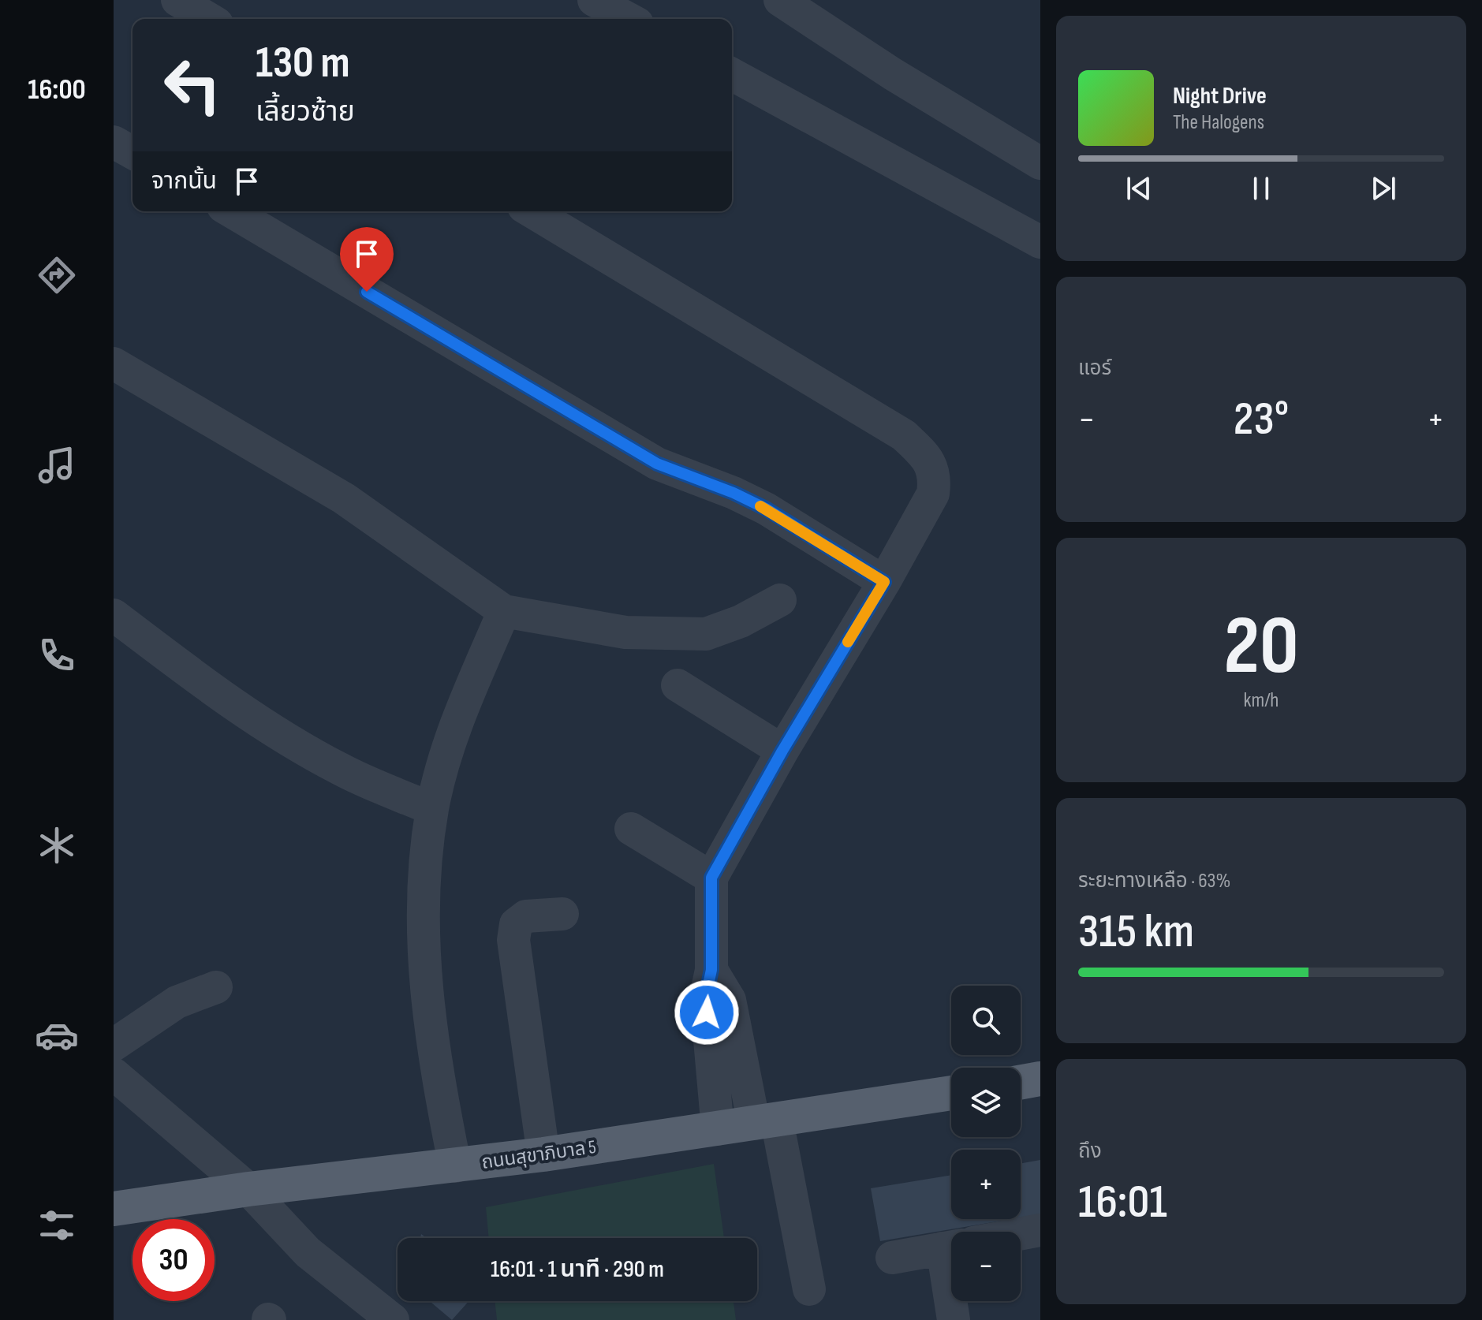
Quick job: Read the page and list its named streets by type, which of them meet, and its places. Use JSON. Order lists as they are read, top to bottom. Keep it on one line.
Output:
{"streets":{"main road":["ถนนสุขาภิบาล 5"]},"page":{"tabs":"16:00","turn":["130 m","เลี้ยวซ้าย"],"song":["Night Drive","The Halogens"],"then":"จากนั้น","tile":["แอร์",["20","km/h"],["ระยะทางเหลือ · 63%","315 km"],["ถึง","16:01"]],"heat":["−","23°","+"],"map_buttons":["+","−"],"limit":"30","trip":"16:01 · 1 นาที · 290 m"}}
